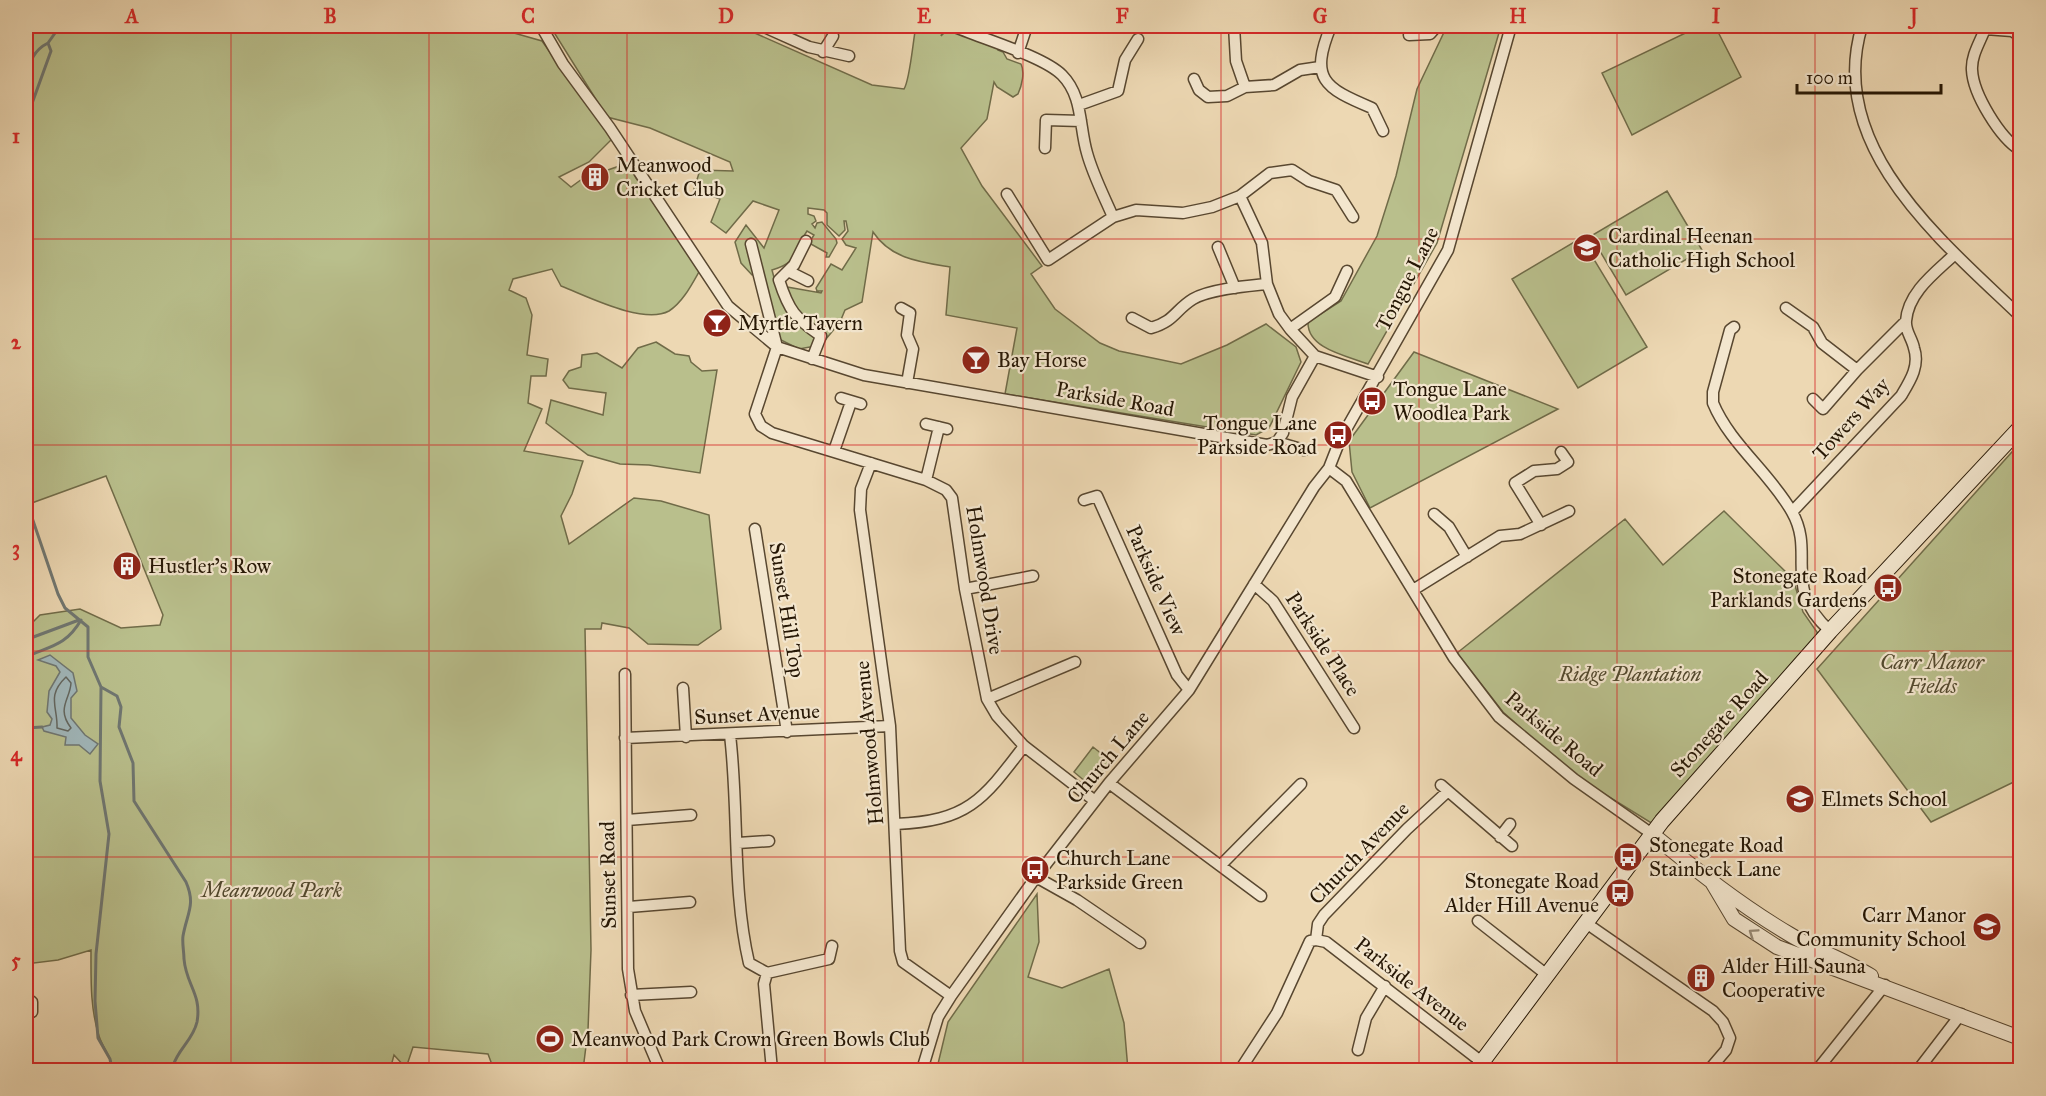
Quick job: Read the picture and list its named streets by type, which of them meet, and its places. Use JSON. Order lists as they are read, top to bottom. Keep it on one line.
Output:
{"streets":{"main road":["Stonegate Road"],"street":["Tongue Lane","Parkside Road","Towers Way","Holmwood Drive","Parkside View","Sunset Hill Top","Parkside Place","Sunset Avenue","Holmwood Avenue","Church Lane","Church Avenue","Sunset Road","Parkside Avenue"]},"crossings":[["Tongue Lane","Parkside Road"],["Tongue Lane","Church Lane"],["Parkside Road","Holmwood Drive"],["Parkside Road","Stonegate Road"],["Parkside Road","Church Lane"],["Holmwood Drive","Holmwood Avenue"],["Holmwood Drive","Church Lane"],["Parkside View","Church Lane"],["Sunset Hill Top","Sunset Avenue"],["Parkside Place","Church Lane"],["Sunset Avenue","Holmwood Avenue"],["Sunset Avenue","Sunset Road"],["Stonegate Road","Parkside Avenue"],["Holmwood Avenue","Church Lane"],["Church Avenue","Parkside Avenue"]],"parks":["Carr Manor Fields","Ridge Plantation","Meanwood Park"],"places":{"building":["Meanwood Cricket Club","Hustler's Row","Alder Hill Sauna Cooperative"],"school or university":["Cardinal Heenan Catholic High School","Elmets School","Carr Manor Community School"],"bar":["Myrtle Tavern","Bay Horse"],"bus stop":["Tongue Lane Woodlea Park","Tongue Lane Parkside Road","Stonegate Road Parklands Gardens","Stonegate Road Stainbeck Lane","Church Lane Parkside Green","Stonegate Road Alder Hill Avenue"],"sports":["Meanwood Park Crown Green Bowls Club"]},"scale_bar":"100 m","grid":{"columns":["A","B","C","D","E","F","G","H","I","J"],"rows":["1","2","3","4","5"]}}
